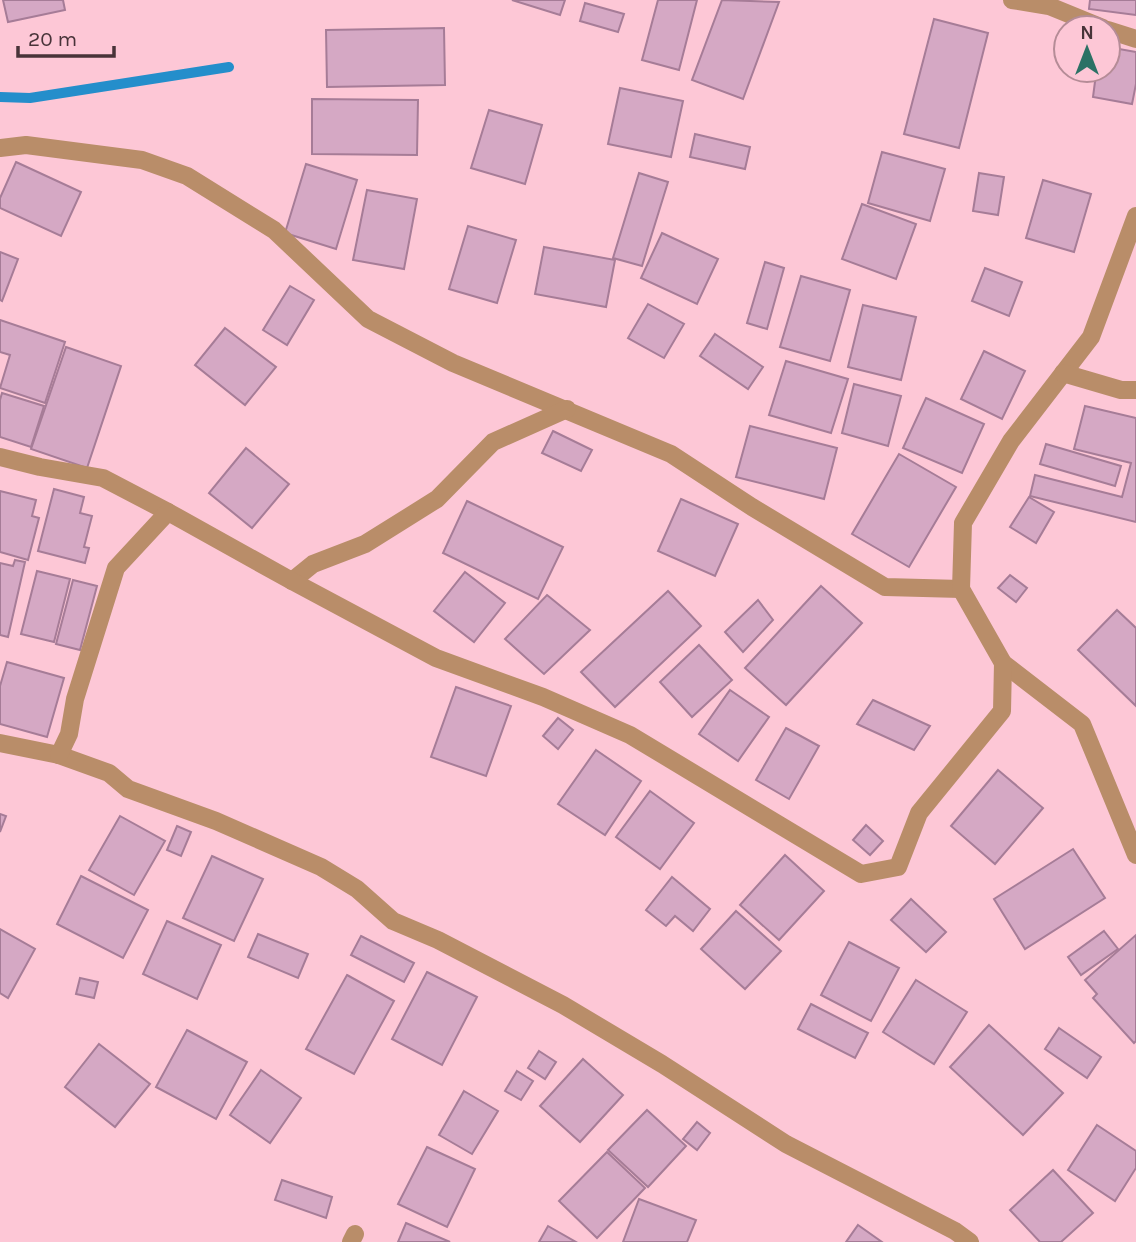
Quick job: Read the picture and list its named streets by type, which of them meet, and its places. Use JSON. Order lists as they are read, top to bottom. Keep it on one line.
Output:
{"scale_bar":"20 m","north":"top"}
